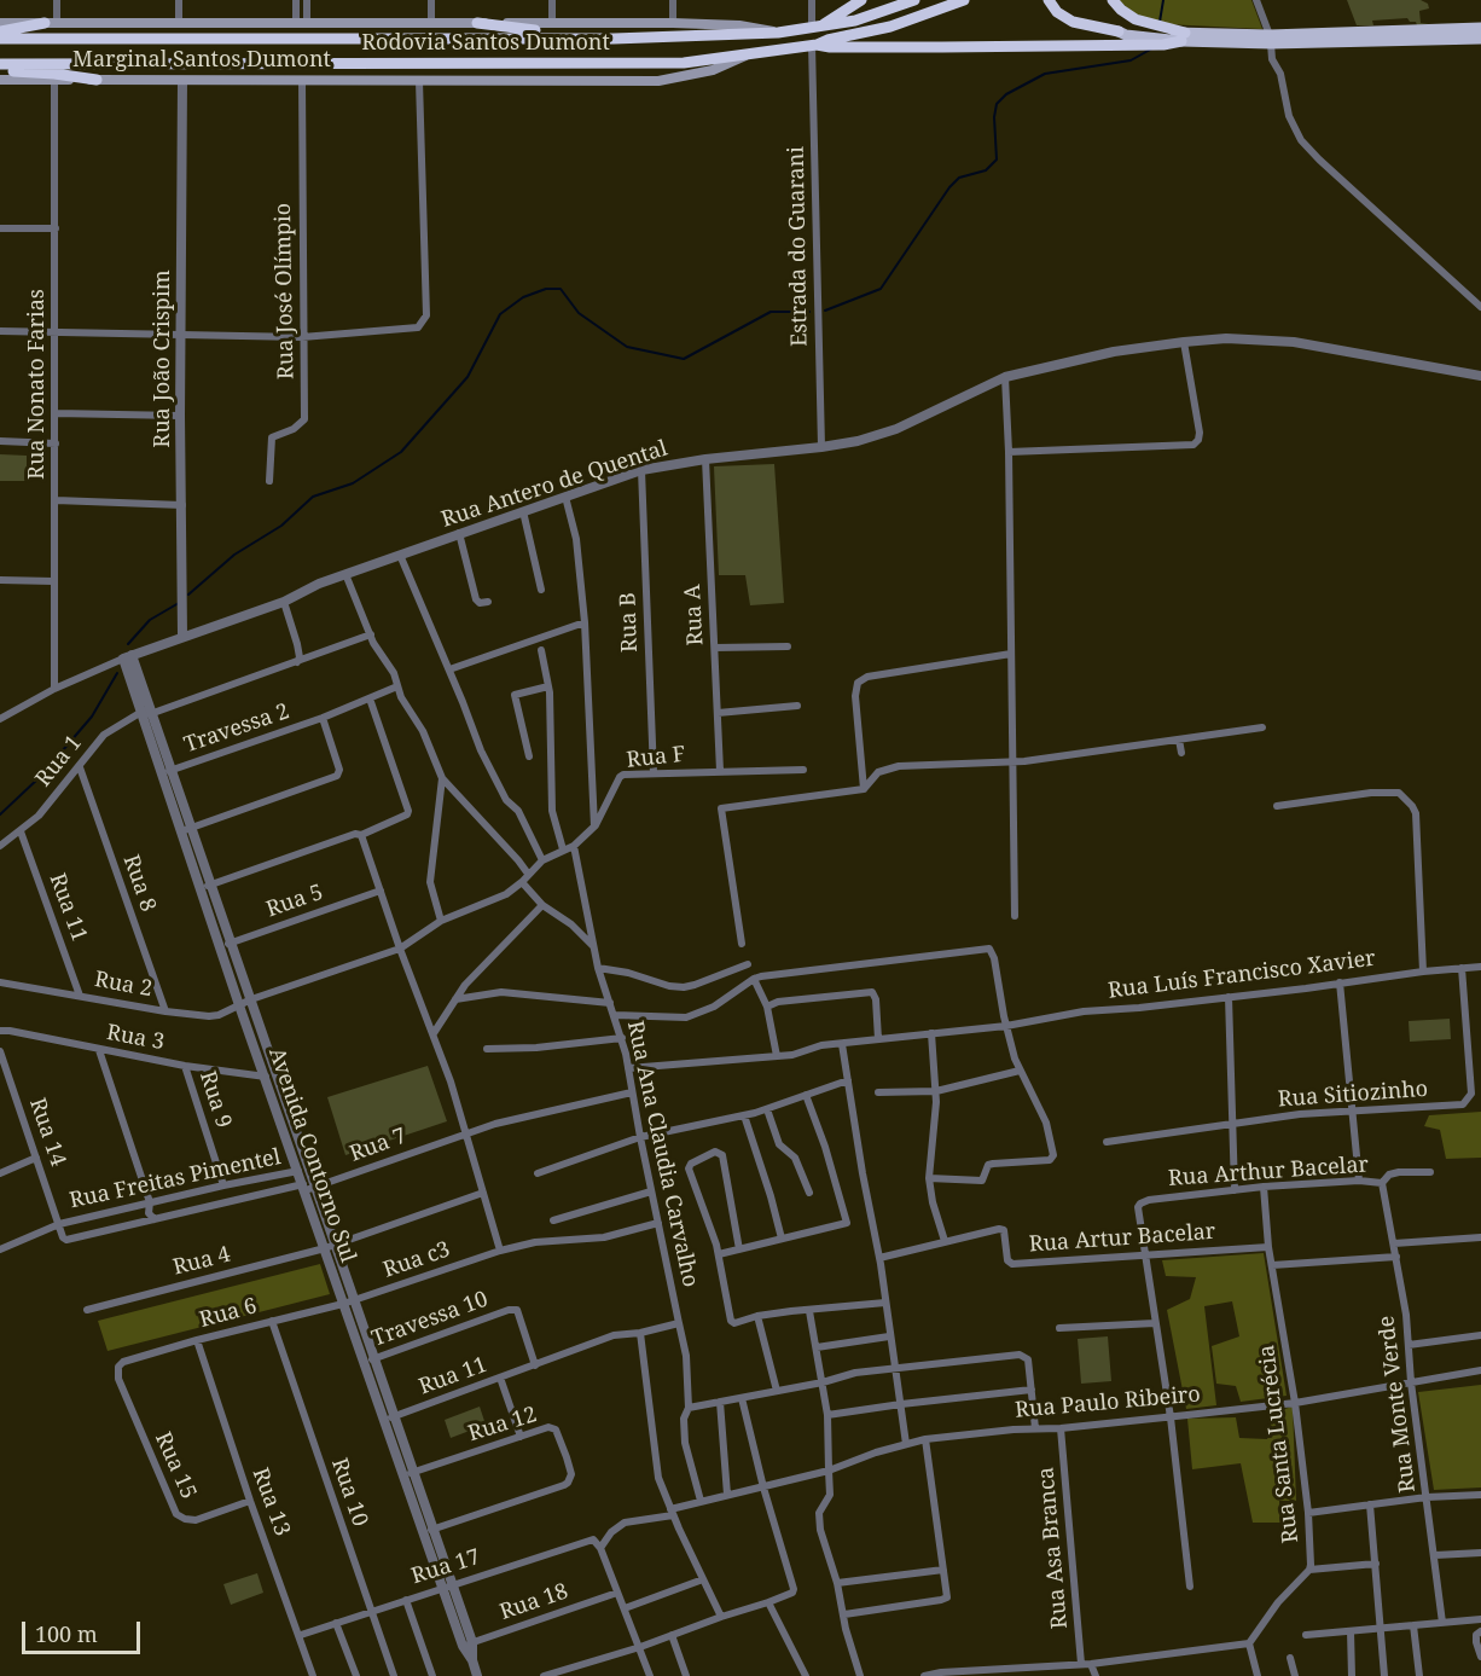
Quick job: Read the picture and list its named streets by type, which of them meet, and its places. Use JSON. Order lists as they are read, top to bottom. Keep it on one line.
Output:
{"streets":{"highway":["Rodovia Santos Dumont"],"main road":["Marginal Santos Dumont"],"street":["Estrada do Guarani","Rua José Olímpio","Rua João Crispim","Rua Nonato Farias","Rua Antero de Quental","Rua A","Rua B","Travessa 2","Rua F","Rua 1","Rua 8","Rua 5","Rua 11","Rua Luís Francisco Xavier","Rua 2","Rua 3","Rua Sitiozinho","Rua 9","Rua 14","Rua 7","Rua Ana Claudia Carvalho","Avenida Contorno Sul","Rua Arthur Bacelar","Rua Freitas Pimentel","Rua Artur Bacelar","Rua c3","Rua 4","Rua 6","Travessa 10","Rua Paulo Ribeiro","Rua Monte Verde","Rua 12","Rua Santa Lucrécia","Rua 15","Rua 10","Rua 13","Rua Asa Branca","Rua 17","Rua 18"]},"crossings":[["Rodovia Santos Dumont","Marginal Santos Dumont"],["Rodovia Santos Dumont","Estrada do Guarani"],["Marginal Santos Dumont","Rua José Olímpio"],["Marginal Santos Dumont","Rua João Crispim"],["Marginal Santos Dumont","Rua Nonato Farias"],["Estrada do Guarani","Rua Antero de Quental"],["Rua João Crispim","Rua Antero de Quental"],["Rua Nonato Farias","Rua Antero de Quental"],["Rua Antero de Quental","Rua A"],["Rua Antero de Quental","Rua B"],["Rua Antero de Quental","Avenida Contorno Sul"],["Rua A","Rua F"],["Rua B","Rua F"],["Travessa 2","Avenida Contorno Sul"],["Rua F","Rua Ana Claudia Carvalho"],["Rua 1","Rua 8"],["Rua 1","Rua 11"],["Rua 1","Avenida Contorno Sul"],["Rua 8","Rua 2"],["Rua 5","Avenida Contorno Sul"],["Rua 11","Rua 2"],["Rua 11","Avenida Contorno Sul"],["Rua 11","Travessa 10"],["Rua Luís Francisco Xavier","Rua Sitiozinho"],["Rua Luís Francisco Xavier","Rua Ana Claudia Carvalho"],["Rua 2","Avenida Contorno Sul"],["Rua 3","Rua 9"],["Rua 3","Avenida Contorno Sul"],["Rua 9","Rua Freitas Pimentel"],["Rua 14","Rua Freitas Pimentel"],["Rua 7","Rua Ana Claudia Carvalho"],["Rua 7","Avenida Contorno Sul"],["Rua 7","Rua Freitas Pimentel"],["Rua Ana Claudia Carvalho","Rua c3"],["Rua Ana Claudia Carvalho","Rua Paulo Ribeiro"],["Avenida Contorno Sul","Rua Freitas Pimentel"],["Avenida Contorno Sul","Rua c3"],["Avenida Contorno Sul","Rua 4"],["Avenida Contorno Sul","Rua 6"],["Avenida Contorno Sul","Travessa 10"],["Avenida Contorno Sul","Rua 12"],["Avenida Contorno Sul","Rua 17"],["Avenida Contorno Sul","Rua 18"],["Rua Arthur Bacelar","Rua Artur Bacelar"],["Rua Arthur Bacelar","Rua Monte Verde"],["Rua Arthur Bacelar","Rua Santa Lucrécia"],["Rua Artur Bacelar","Rua Santa Lucrécia"],["Rua c3","Rua 6"],["Rua 6","Rua 15"],["Rua 6","Rua 10"],["Rua 6","Rua 13"],["Rua Paulo Ribeiro","Rua Monte Verde"],["Rua Paulo Ribeiro","Rua Santa Lucrécia"],["Rua Paulo Ribeiro","Rua Asa Branca"],["Rua Paulo Ribeiro","Rua 17"],["Rua 15","Rua 13"],["Rua 10","Rua 17"],["Rua 13","Rua 17"]],"scale_bar":"100 m"}
